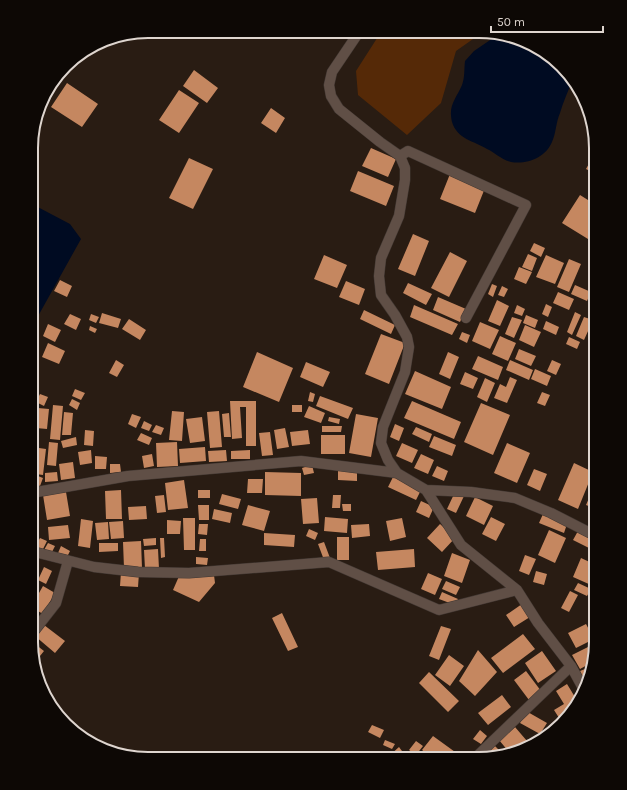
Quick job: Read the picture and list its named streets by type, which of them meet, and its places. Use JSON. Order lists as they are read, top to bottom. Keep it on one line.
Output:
{"scale_bar":"50 m"}
